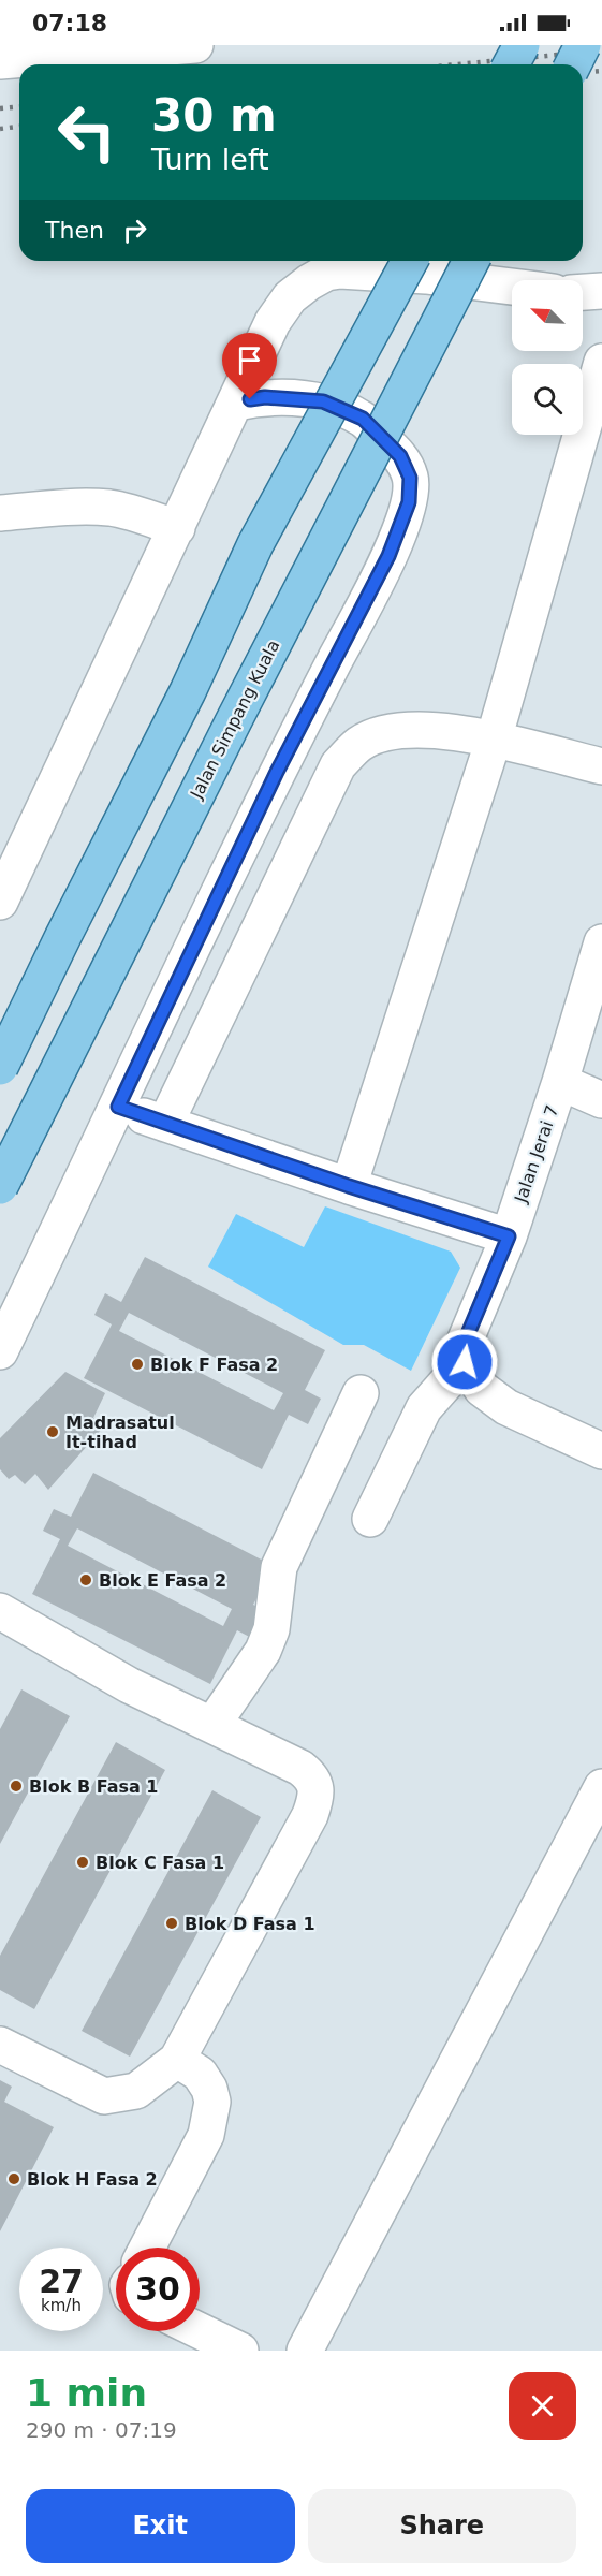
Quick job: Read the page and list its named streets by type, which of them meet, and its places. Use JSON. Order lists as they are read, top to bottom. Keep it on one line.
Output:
{"streets":{"main road":["Jalan Simpang Kuala"],"street":["Jalan Jerai 7"]},"places":["Blok F Fasa 2","Madrasatul It-tihad","Blok E Fasa 2","Blok B Fasa 1","Blok C Fasa 1","Blok D Fasa 1","Blok H Fasa 2"],"north":"top left","page":{"status":"07:18","turn":["30 m","Turn left"],"then":"Then","speed":"27 km/h","limit":"30","heading":["1 min","290 m · 07:19"],"buttons":["Exit","Share"]}}
